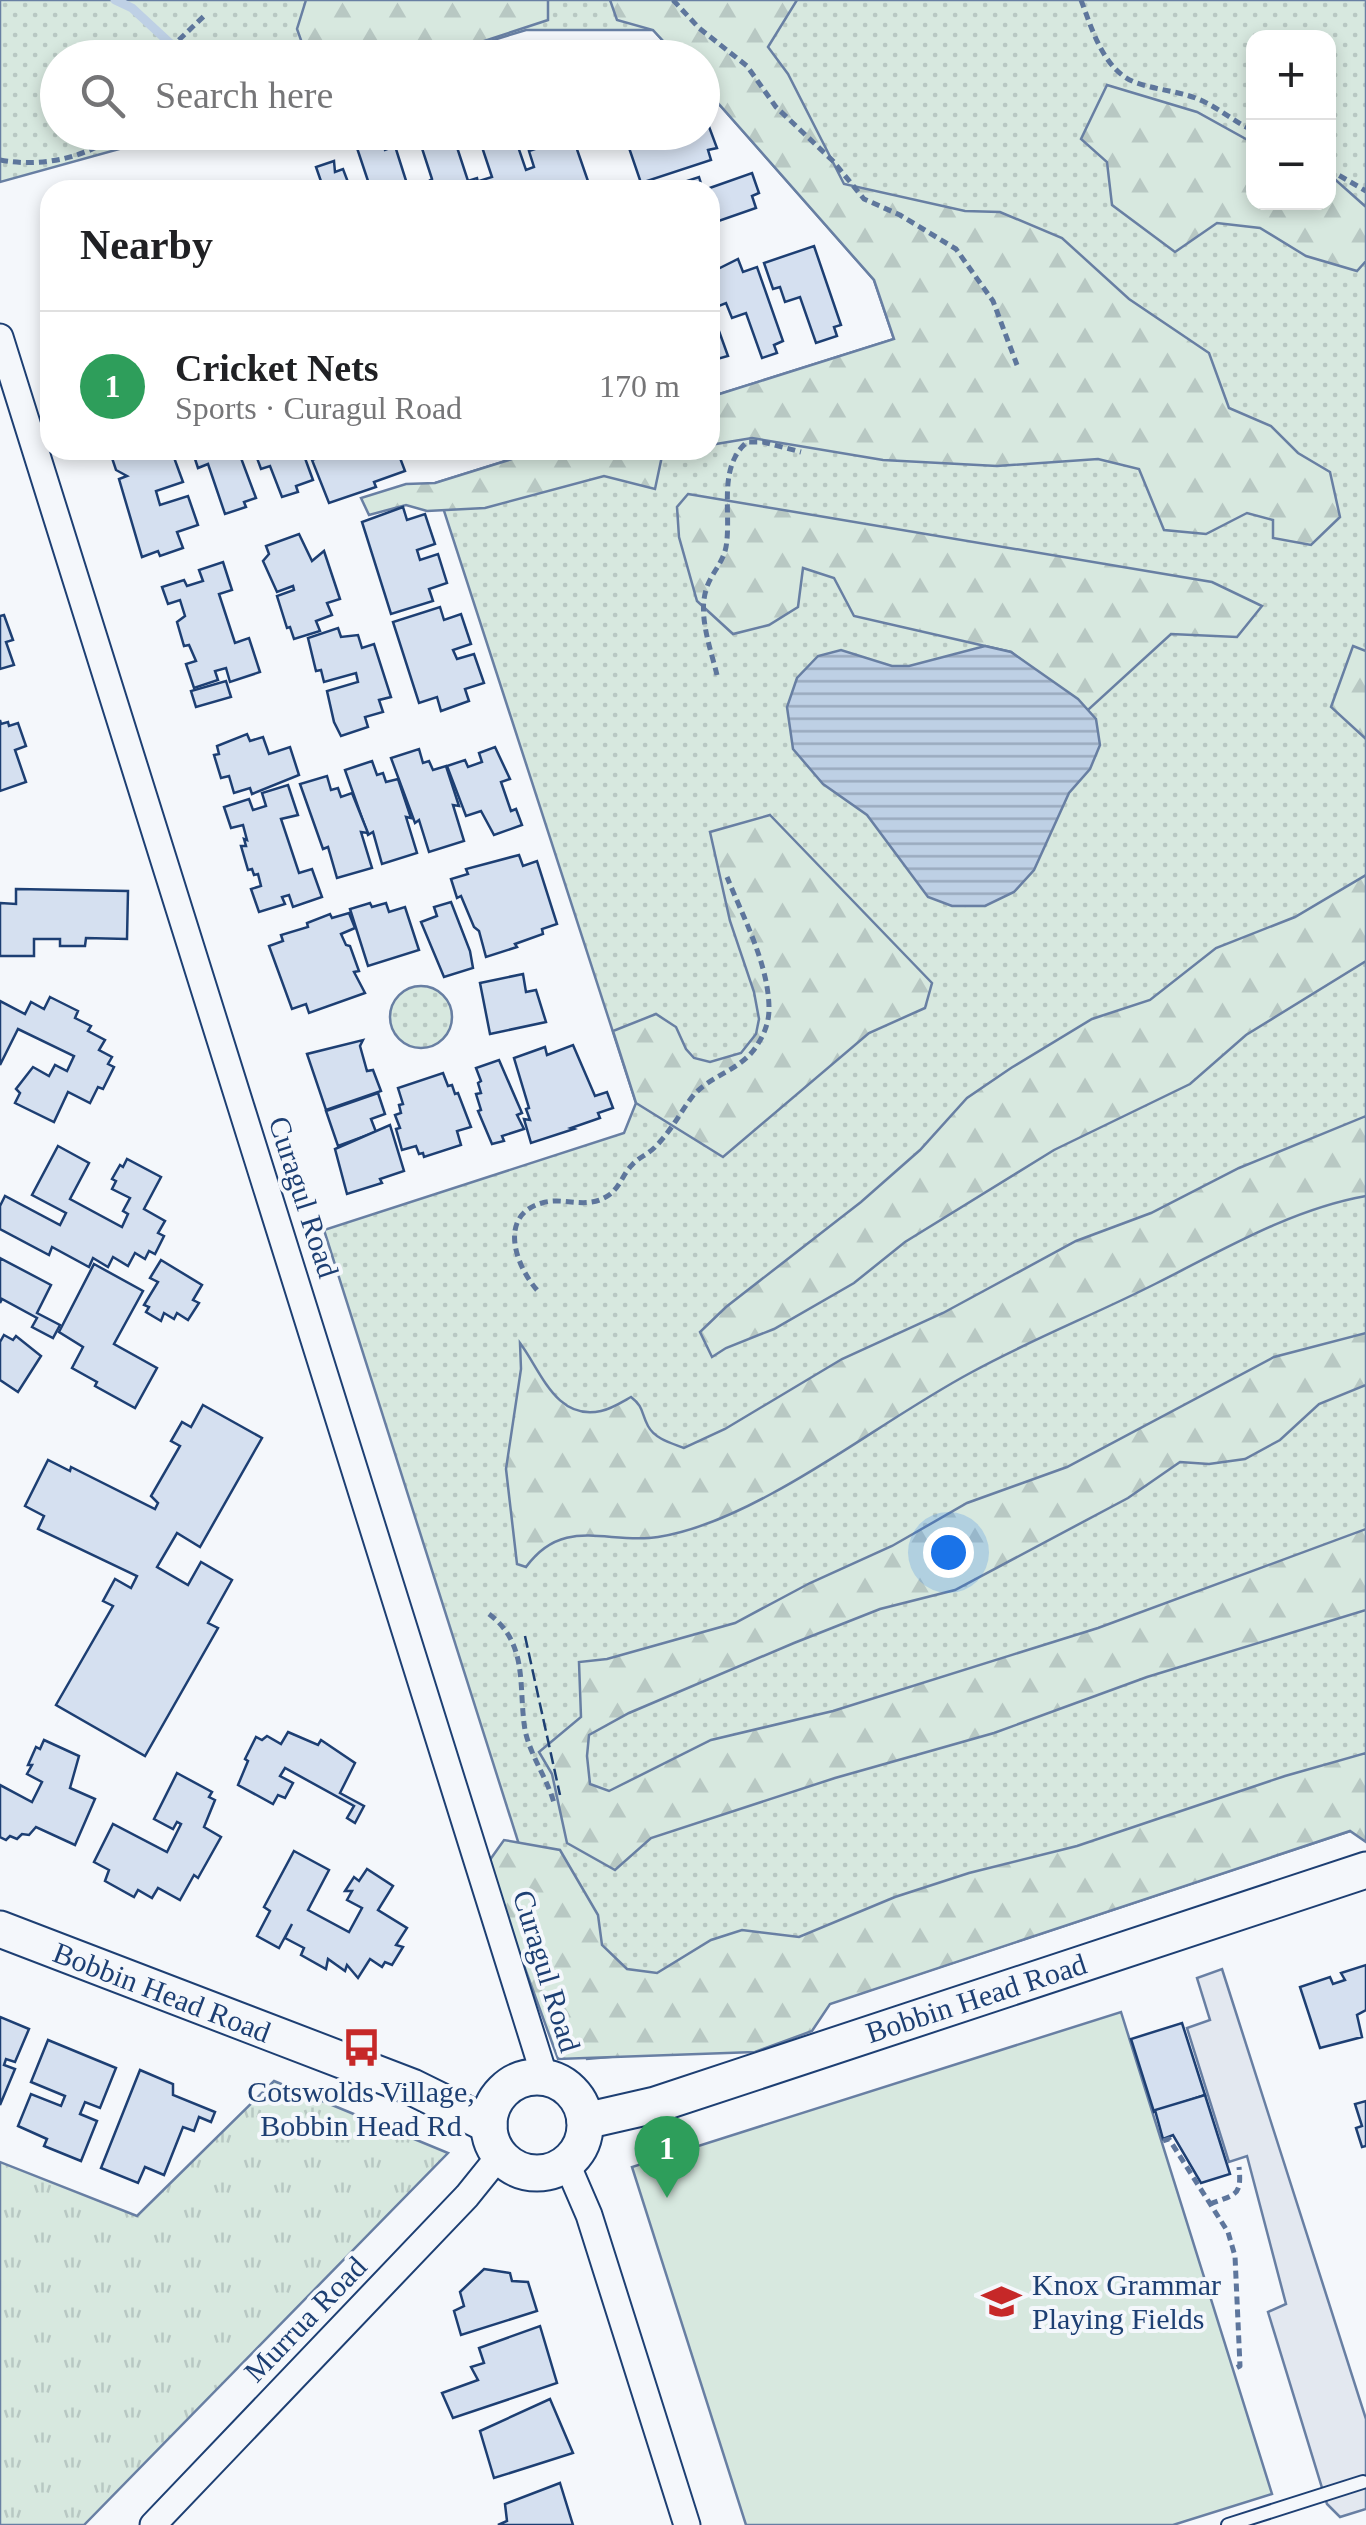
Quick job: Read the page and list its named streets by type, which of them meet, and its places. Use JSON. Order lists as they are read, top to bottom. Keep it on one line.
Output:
{"streets":{"main road":["Bobbin Head Road"],"street":["Curagul Road","Murrua Road"]},"crossings":[["Curagul Road","Bobbin Head Road"],["Curagul Road","Murrua Road"],["Bobbin Head Road","Murrua Road"]],"places":{"bus stop":["Cotswolds Village, Bobbin Head Rd"],"school or university":["Knox Grammar Playing Fields"]},"page":{"map_buttons":["+","−"],"search":"Search here","heading":"Nearby","list":[{"mark":"1","name":"Cricket Nets","note":"Sports · Curagul Road","value":"170 m"}],"pins":"1"}}
